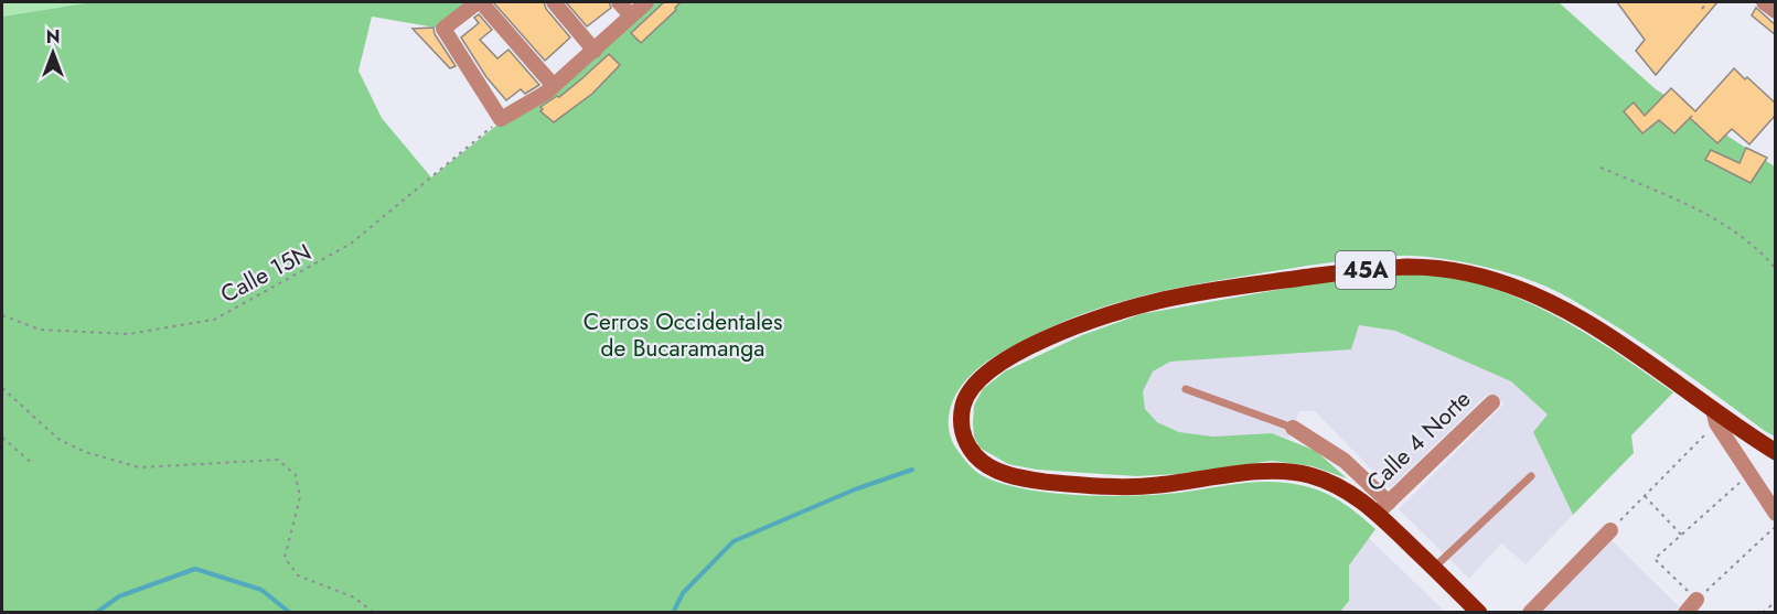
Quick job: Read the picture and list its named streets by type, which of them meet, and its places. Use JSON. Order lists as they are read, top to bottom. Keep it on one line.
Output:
{"streets":{"main road":["45A"],"street":["Calle 4 Norte"],"path":["Calle 15N"]},"crossings":[["45A","Calle 4 Norte"]],"parks":["Cerros Occidentales de Bucaramanga"],"north":"top"}
